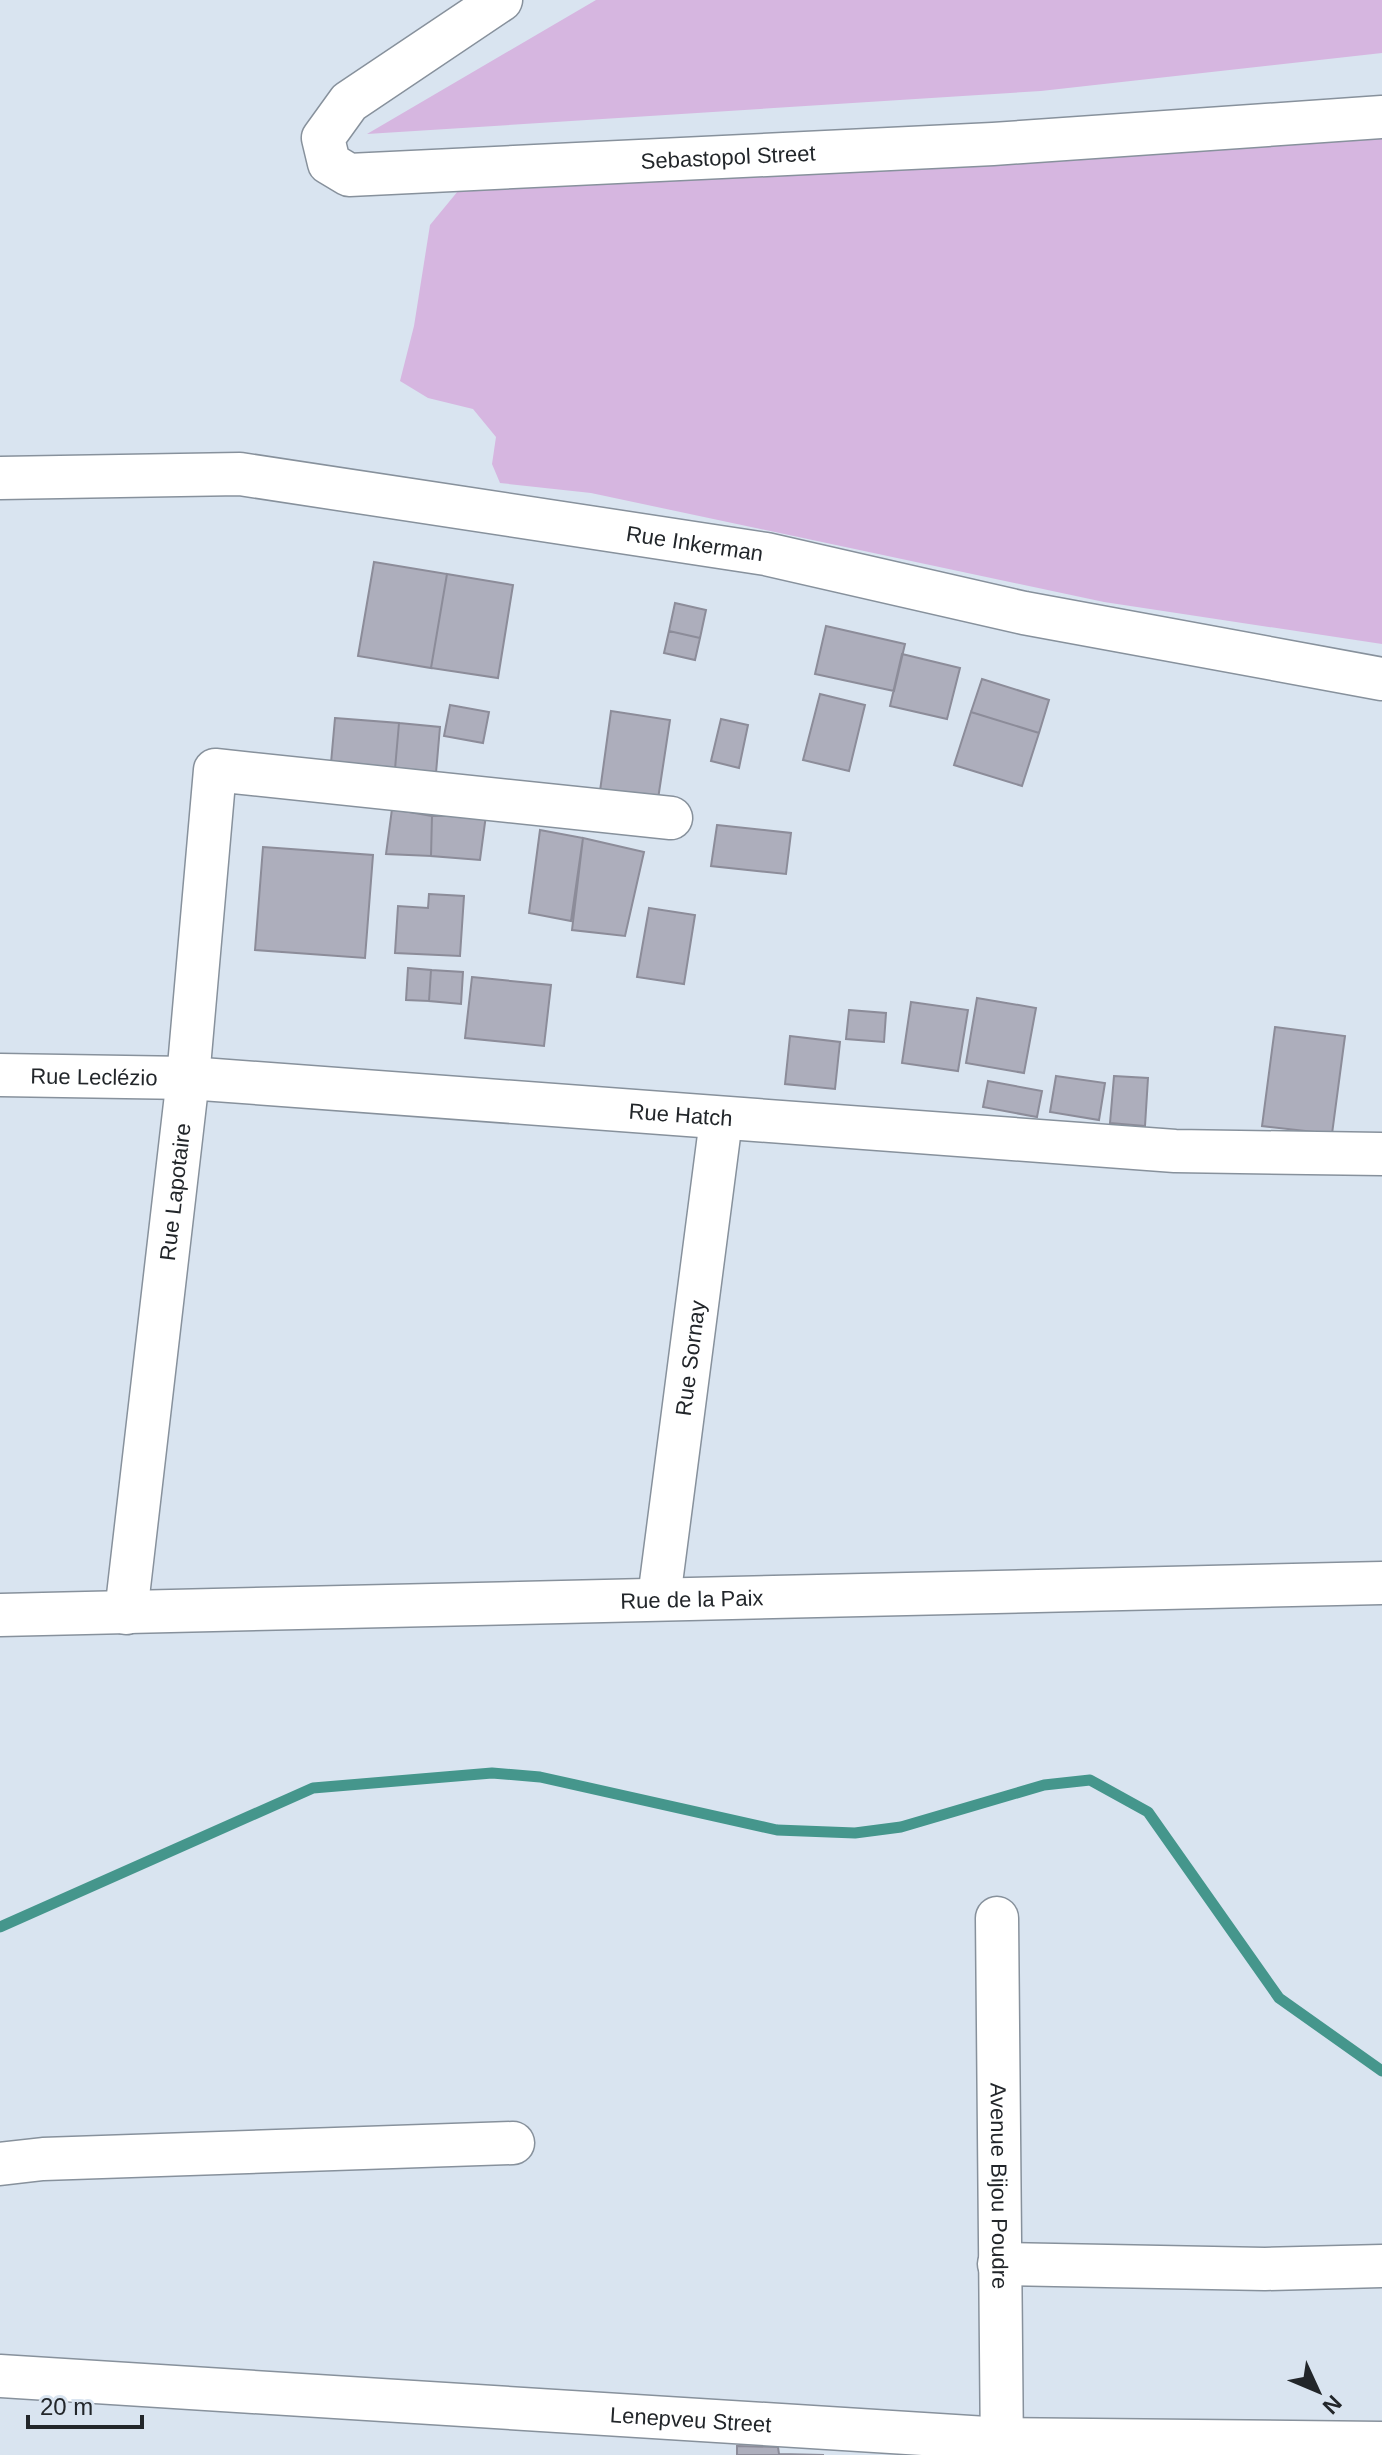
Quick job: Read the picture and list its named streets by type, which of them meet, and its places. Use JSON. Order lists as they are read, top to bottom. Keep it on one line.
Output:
{"streets":{"street":["Sebastopol Street","Rue Inkerman","Rue Leclézio","Rue Hatch","Rue Lapotaire","Rue Sornay","Rue de la Paix","Avenue Bijou Poudre","Lenepveu Street"]},"crossings":[["Rue Leclézio","Rue Hatch"],["Rue Leclézio","Rue Lapotaire"],["Rue Hatch","Rue Lapotaire"],["Rue Hatch","Rue Sornay"],["Rue Lapotaire","Rue de la Paix"],["Rue Sornay","Rue de la Paix"],["Avenue Bijou Poudre","Lenepveu Street"]],"scale_bar":"20 m","north":"bottom right"}
